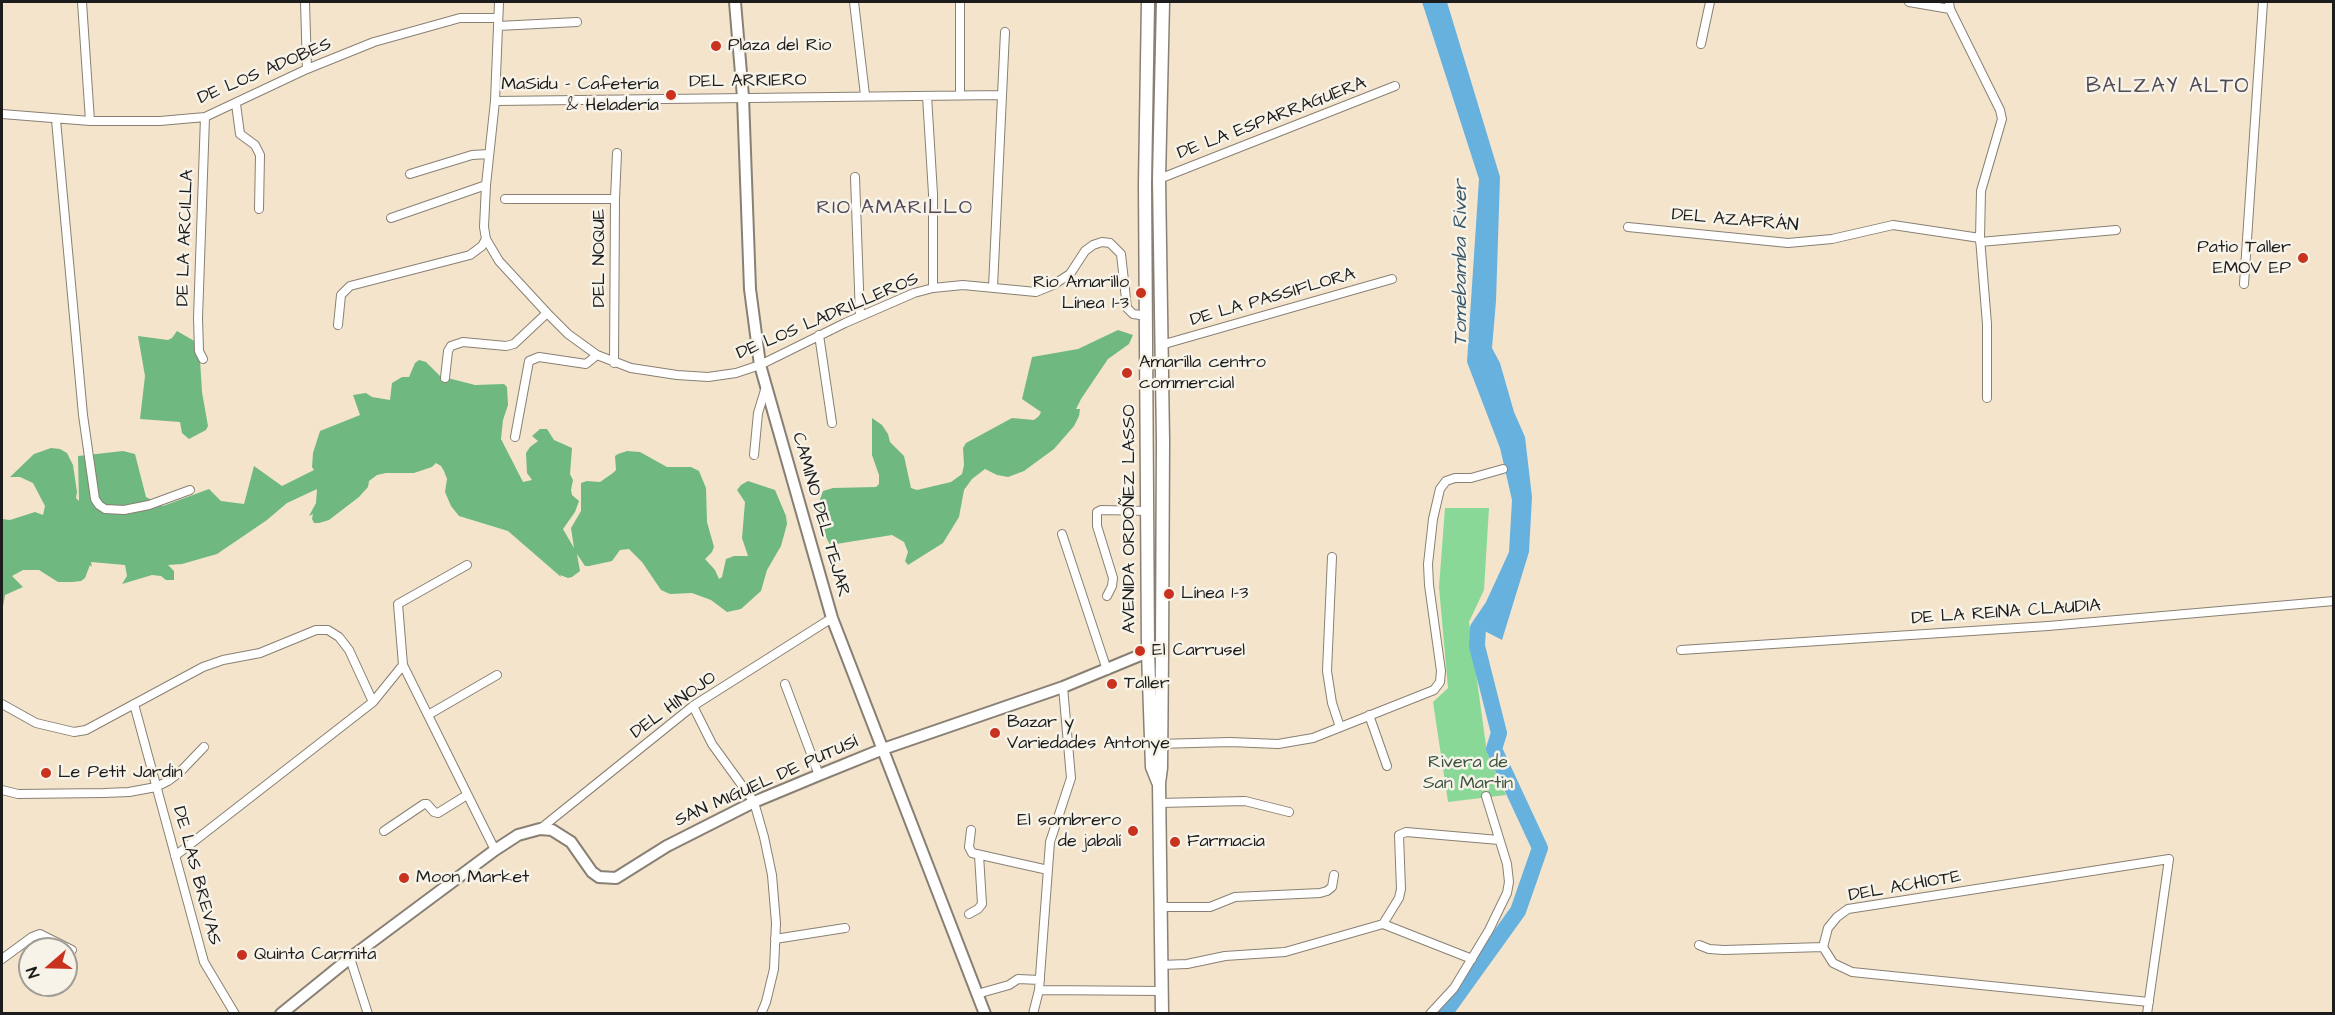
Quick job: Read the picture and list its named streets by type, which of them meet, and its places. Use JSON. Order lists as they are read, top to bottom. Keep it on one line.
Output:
{"streets":{"main road":["AVENIDA ORDOÑEZ LASSO"],"street":["DE LOS ADOBES","DEL ARRIERO","DE LA ESPARRAGUERA","DEL AZAFRÁN","DE LA ARCILLA","DEL NOQUE","DE LA PASSIFLORA","DE LOS LADRILLEROS","CAMINO DEL TEJAR","DE LA REINA CLAUDIA","DEL HINOJO","SAN MIGUEL DE PUTUSÍ","DE LAS BREVAS","DEL ACHIOTE"]},"crossings":[["DE LOS ADOBES","DE LA ARCILLA"],["DEL ARRIERO","CAMINO DEL TEJAR"],["DE LA ESPARRAGUERA","AVENIDA ORDOÑEZ LASSO"],["DEL NOQUE","DE LOS LADRILLEROS"],["DE LA PASSIFLORA","AVENIDA ORDOÑEZ LASSO"],["DE LOS LADRILLEROS","CAMINO DEL TEJAR"],["DE LOS LADRILLEROS","AVENIDA ORDOÑEZ LASSO"],["CAMINO DEL TEJAR","DEL HINOJO"],["CAMINO DEL TEJAR","SAN MIGUEL DE PUTUSÍ"],["AVENIDA ORDOÑEZ LASSO","SAN MIGUEL DE PUTUSÍ"],["DEL HINOJO","SAN MIGUEL DE PUTUSÍ"]],"districts":["BALZAY ALTO","RIO AMARILLO"],"water":["Tomebamba River"],"parks":["Rivera de San Martin"],"places":["Plaza del Rio","MaSidu - Cafetería & Heladería","Patio Taller EMOV EP","Rio Amarillo Línea 1-3","Amarilla centro commercial","Línea 1-3","El Carrusel","Taller","Bazar y Variedades Antonye","Le Petit Jardin","El sombrero de jabalí","Farmacia","Moon Market","Quinta Carmita"],"north":"left"}
